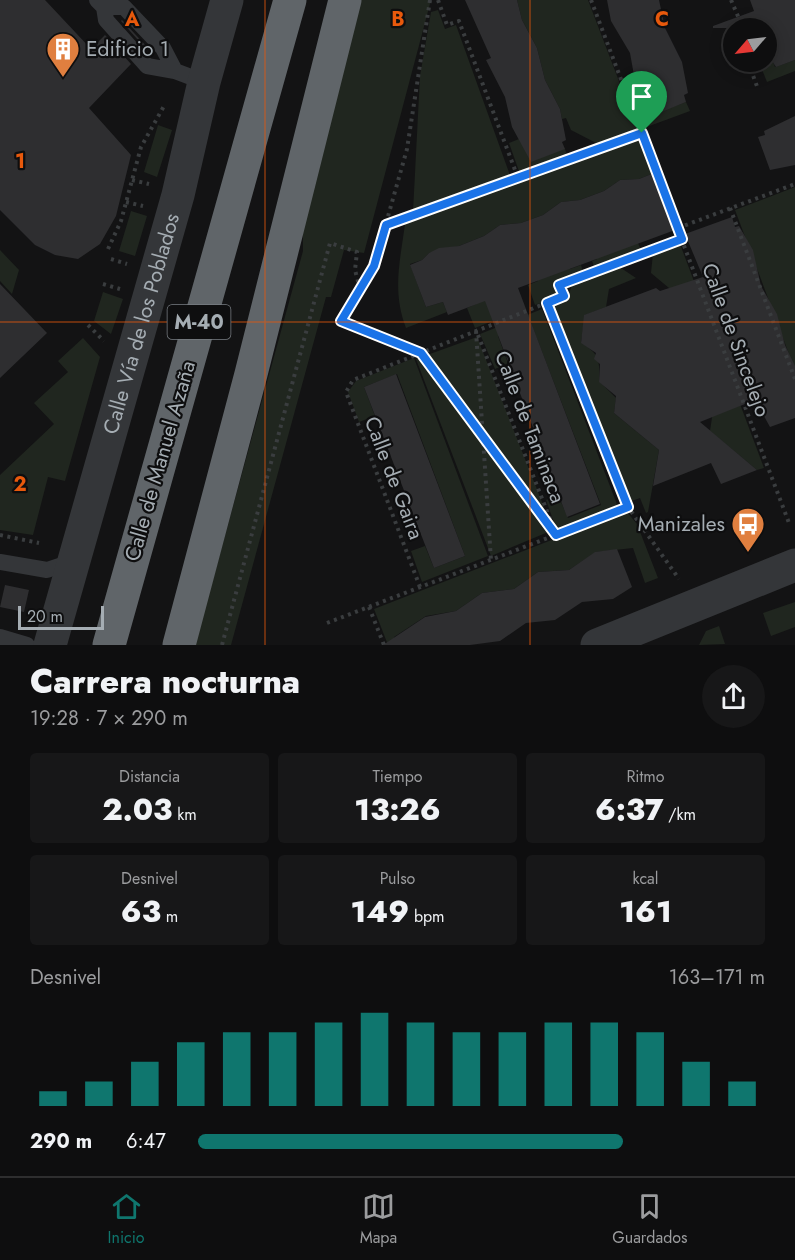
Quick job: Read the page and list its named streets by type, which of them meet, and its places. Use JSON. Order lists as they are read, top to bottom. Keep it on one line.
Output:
{"streets":{"highway":["M-40","Calle de Manuel Azaña"],"street":["Calle Vía de los Poblados"],"path":["Calle de Sincelejo","Calle de Taminaca","Calle de Gaira"]},"places":{"building":["Edificio 1"],"bus stop":["Manizales"]},"scale_bar":"20 m","north":"bottom left","page":{"scale":"20 m","heading":["Carrera nocturna","19:28 · 7 × 290 m"],"stats":[["Distancia","2.03 km"],["Tiempo","13:26"],["Ritmo","6:37 /km"],["Desnivel","63 m"],["Pulso","149 bpm"],["kcal","161"]],"chart":["Desnivel","163–171 m"],"list":[{"name":"290 m","note":"6:47"}],"tabs":["Inicio","Mapa","Guardados"]},"grid":{"columns":["A","B","C"],"rows":["1","2"]}}
